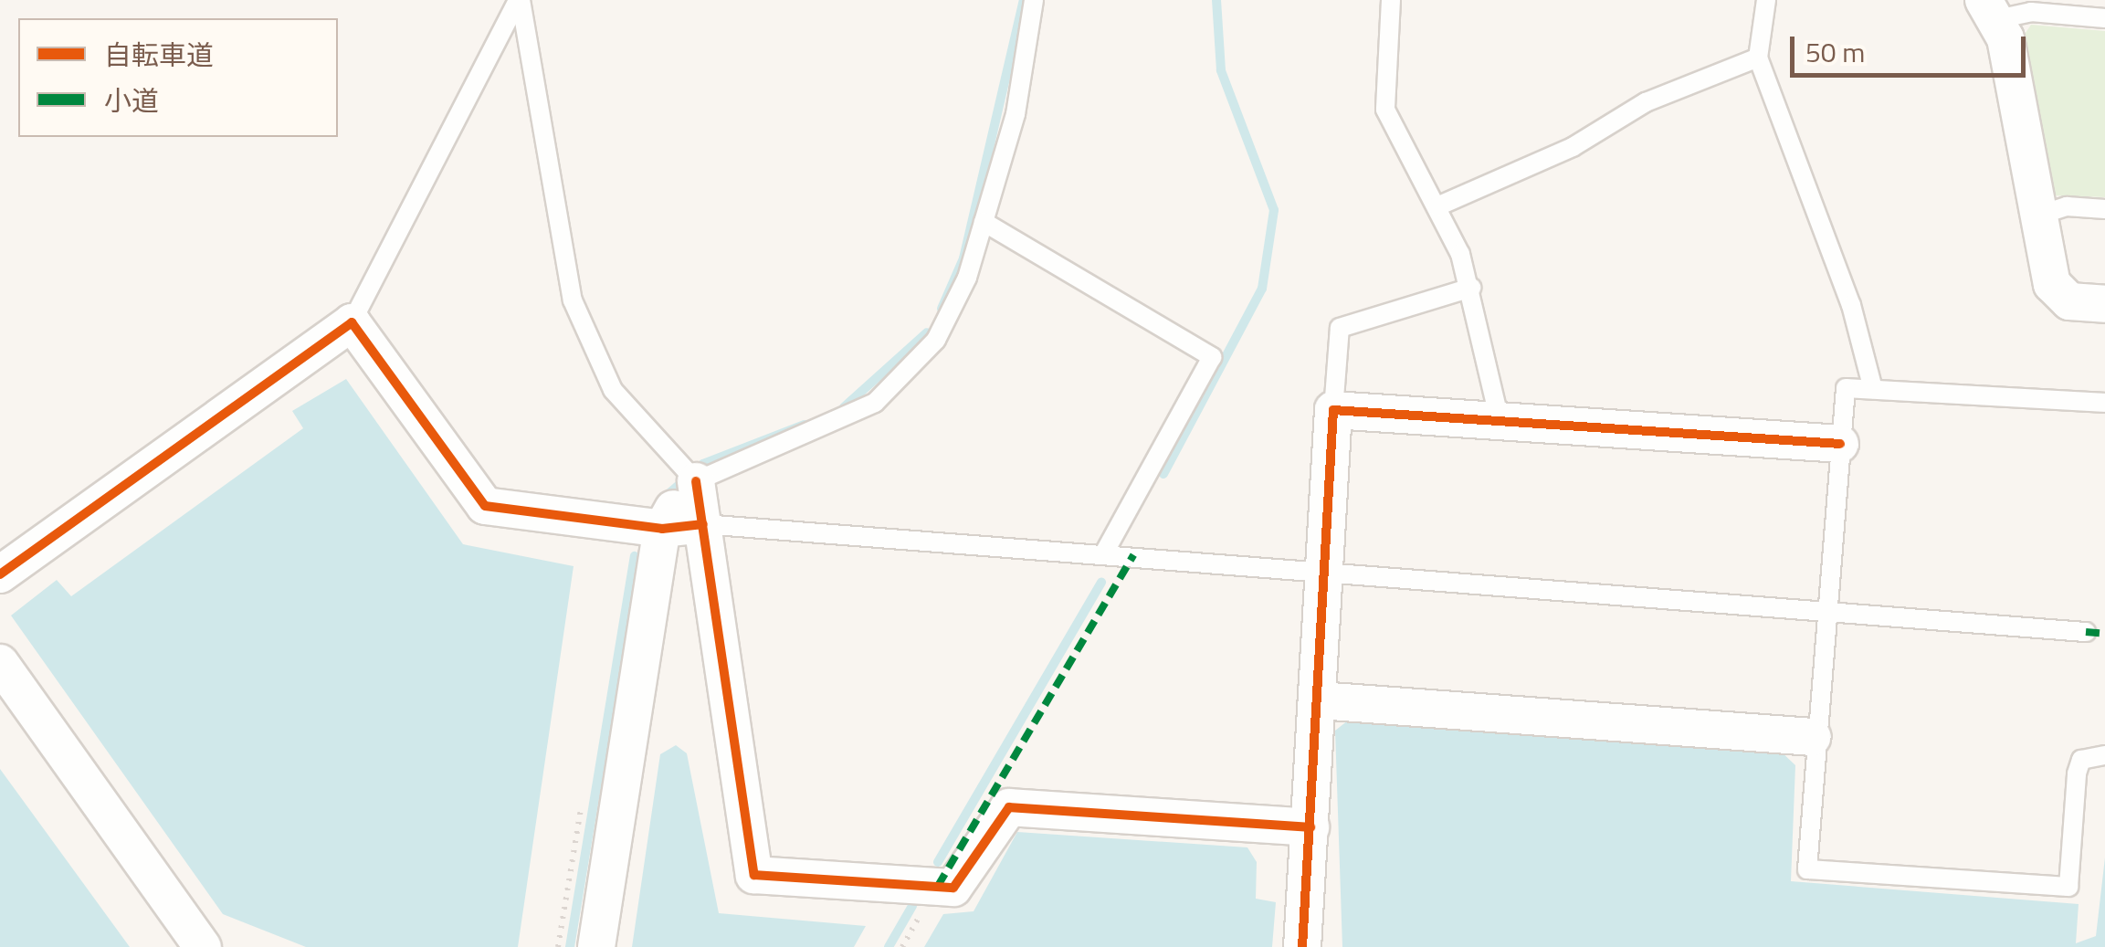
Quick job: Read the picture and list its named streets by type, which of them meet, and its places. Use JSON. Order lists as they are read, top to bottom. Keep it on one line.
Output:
{"legend":["自転車道","小道"],"scale_bar":"50 m"}
